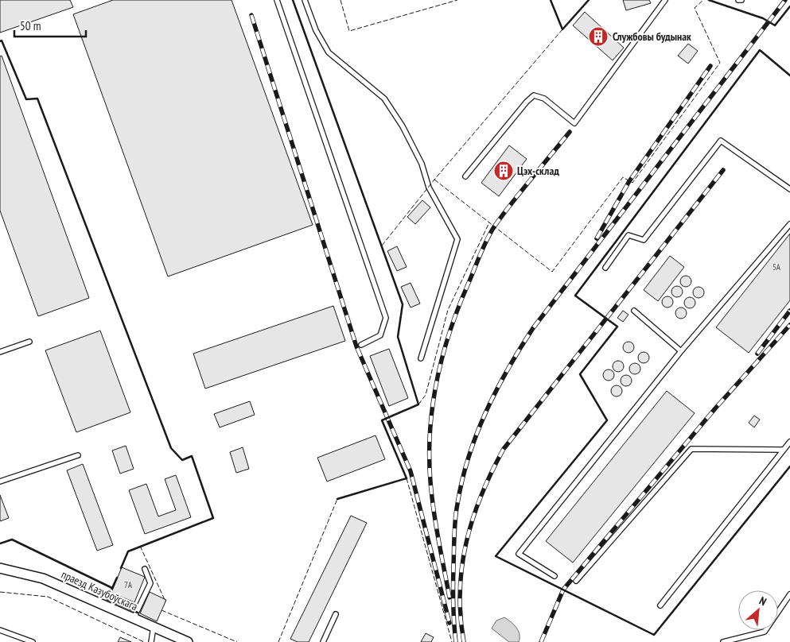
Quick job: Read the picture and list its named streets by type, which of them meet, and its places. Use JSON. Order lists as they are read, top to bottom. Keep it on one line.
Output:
{"streets":{"street":["праезд Казубоўскага"]},"places":{"building":["Службовы будынак","Цэх-склад"]},"house_numbers":["5А","7А"],"scale_bar":"50 m","north":"top right"}
